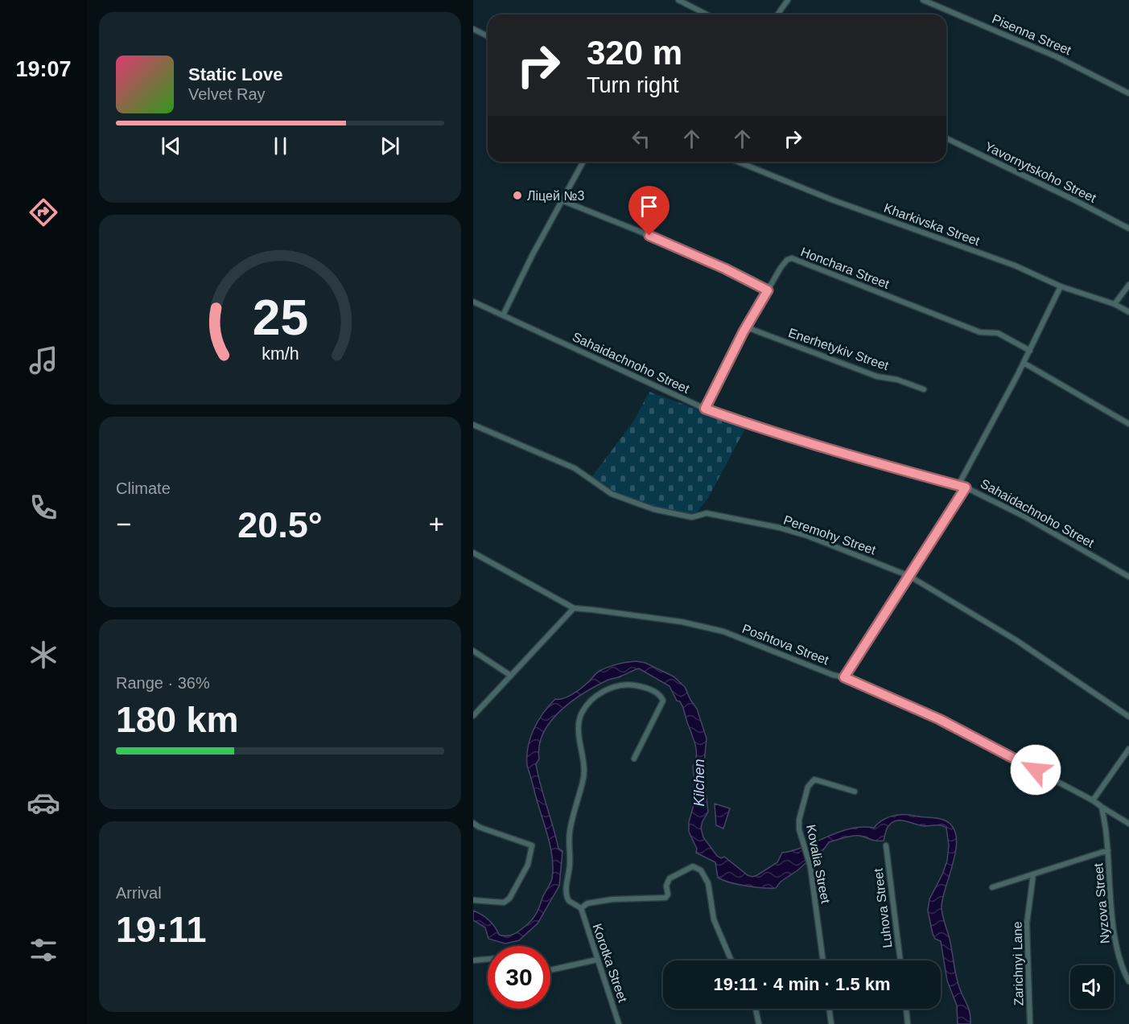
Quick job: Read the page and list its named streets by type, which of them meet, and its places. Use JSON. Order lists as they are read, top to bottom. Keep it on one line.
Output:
{"streets":{"street":["Pisenna Street","Yavornytskoho Street","Kharkivska Street","Honchara Street","Enerhetykiv Street","Sahaidachnoho Street","Peremohy Street","Poshtova Street","Kovalia Street","Nyzova Street","Luhova Street","Korotka Street","Zarichnyi Lane"]},"crossings":[["Poshtova Street","Nyzova Street"],["Nyzova Street","Zarichnyi Lane"]],"water":["Kilchen"],"places":["Ліцей №3"],"page":{"tabs":"19:07","turn":["320 m","Turn right"],"song":["Static Love","Velvet Ray"],"tile":["Climate",["Range · 36%","180 km"],["Arrival","19:11"]],"heat":["−","20.5°","+"],"limit":"30","trip":"19:11 · 4 min · 1.5 km","gauge":["25","km/h"]}}
